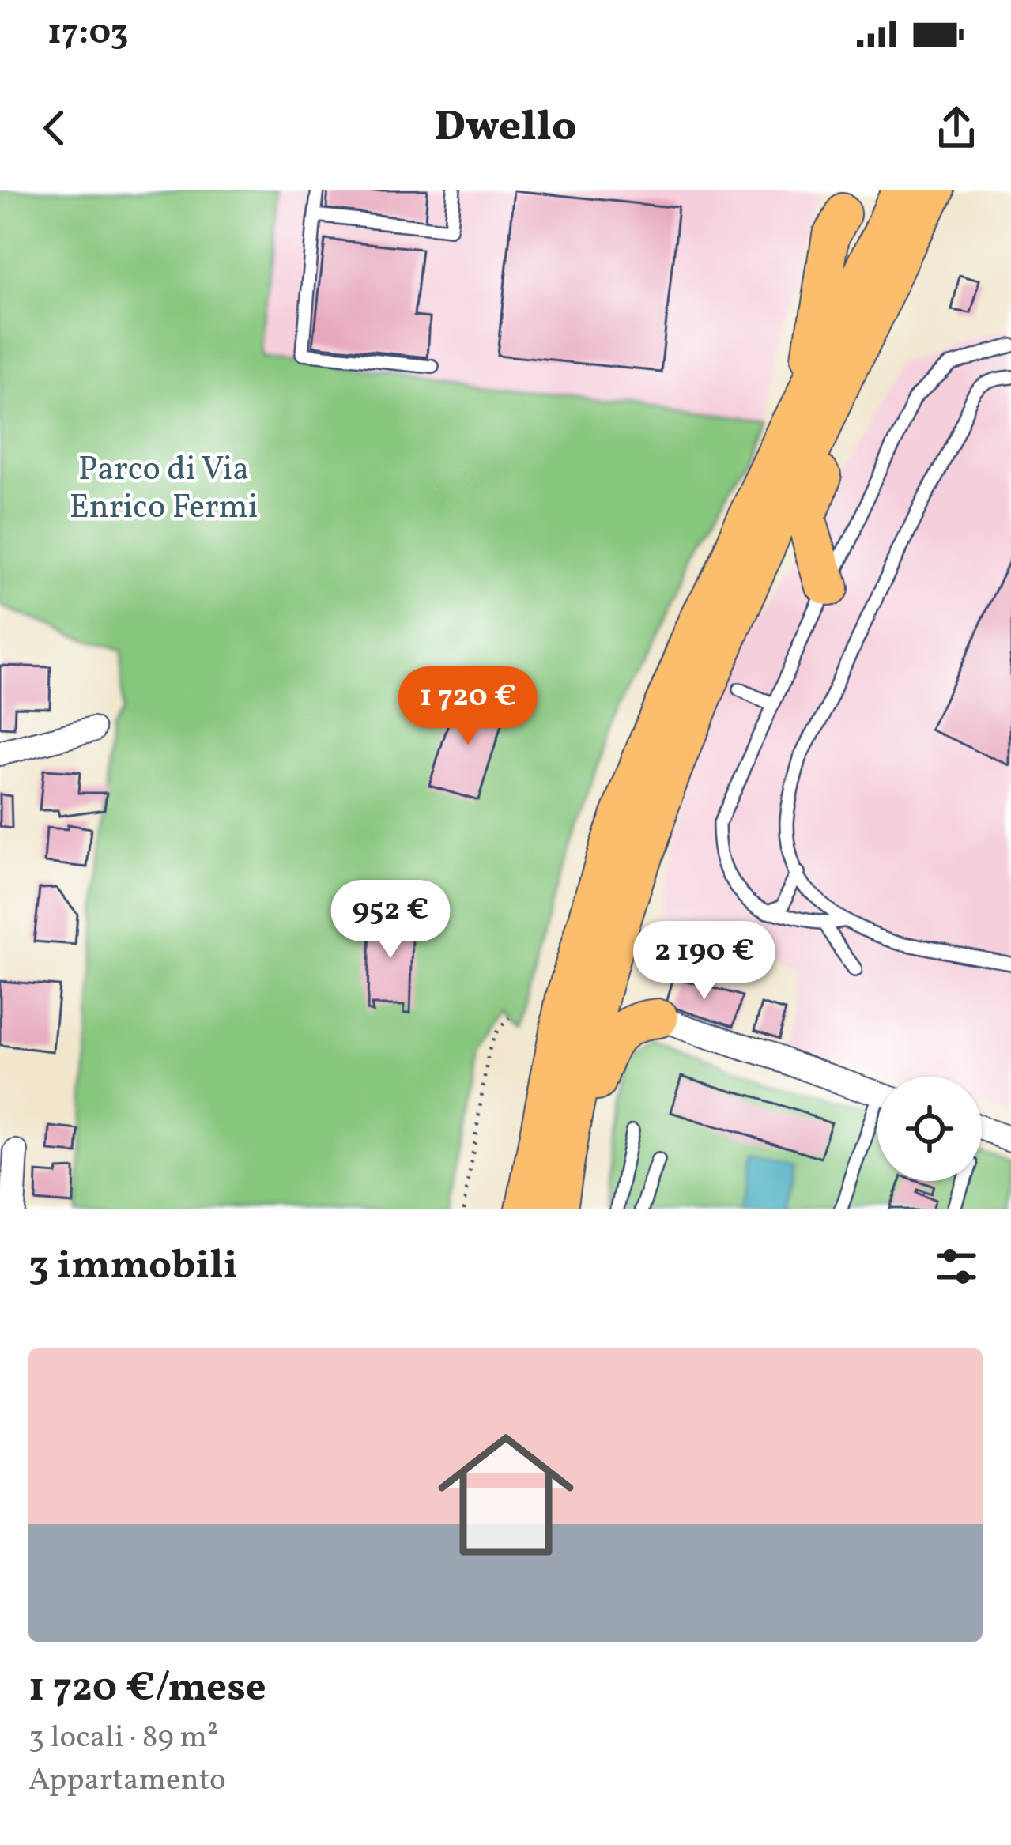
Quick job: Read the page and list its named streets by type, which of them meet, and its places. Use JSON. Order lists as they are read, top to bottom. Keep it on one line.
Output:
{"parks":["Parco di Via Enrico Fermi"],"page":{"status":"17:03","header":"Dwello","price":["1 720 €","952 €","2 190 €"],"heading":"3 immobili","list":[{"name":"1 720 €/mese","note":"3 locali · 89 m² · Appartamento"}]}}
